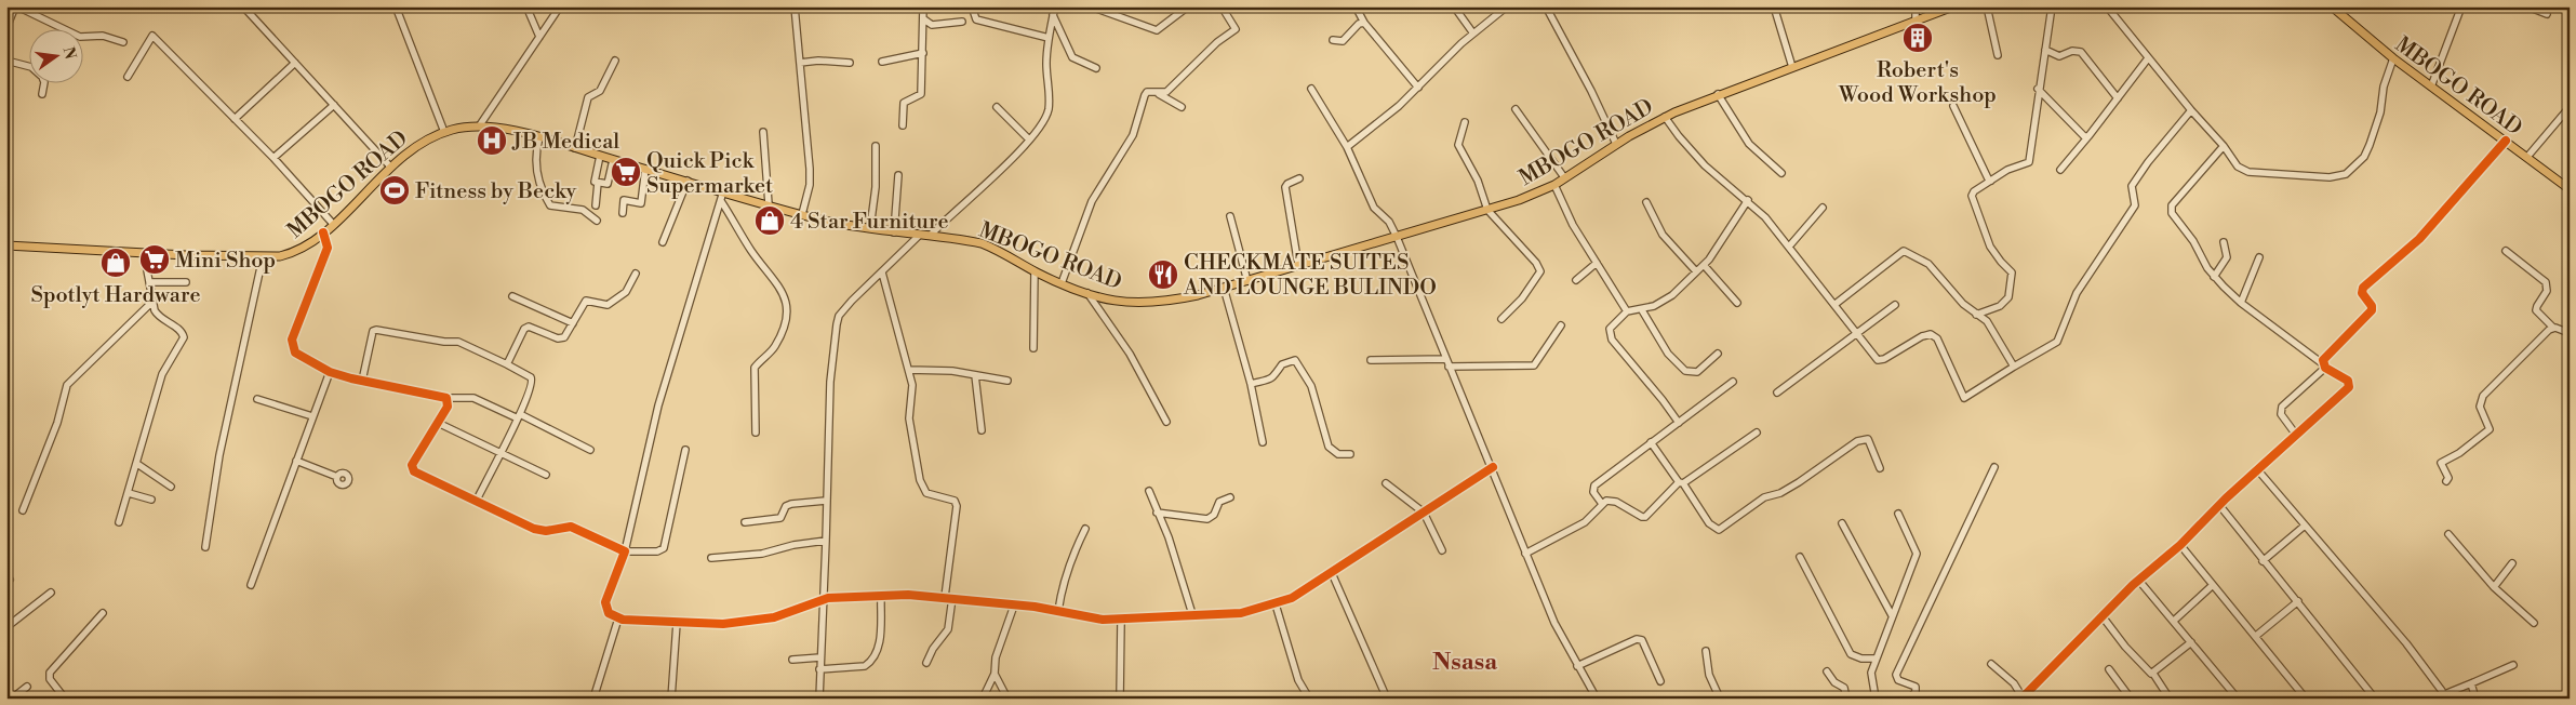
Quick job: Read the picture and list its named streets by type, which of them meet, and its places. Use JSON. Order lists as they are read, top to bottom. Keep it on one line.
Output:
{"streets":{"main road":["MBOGO ROAD"]},"districts":["Nsasa"],"places":{"building":["Robert's Wood Workshop"],"hospital":["JB Medical"],"supermarket":["Quick Pick Supermarket","Mini Shop"],"sports":["Fitness by Becky"],"shop":["4 Star Furniture","Spotlyt Hardware"],"restaurant":["CHECKMATE SUITES AND LOUNGE BULINDO"]},"north":"right"}
